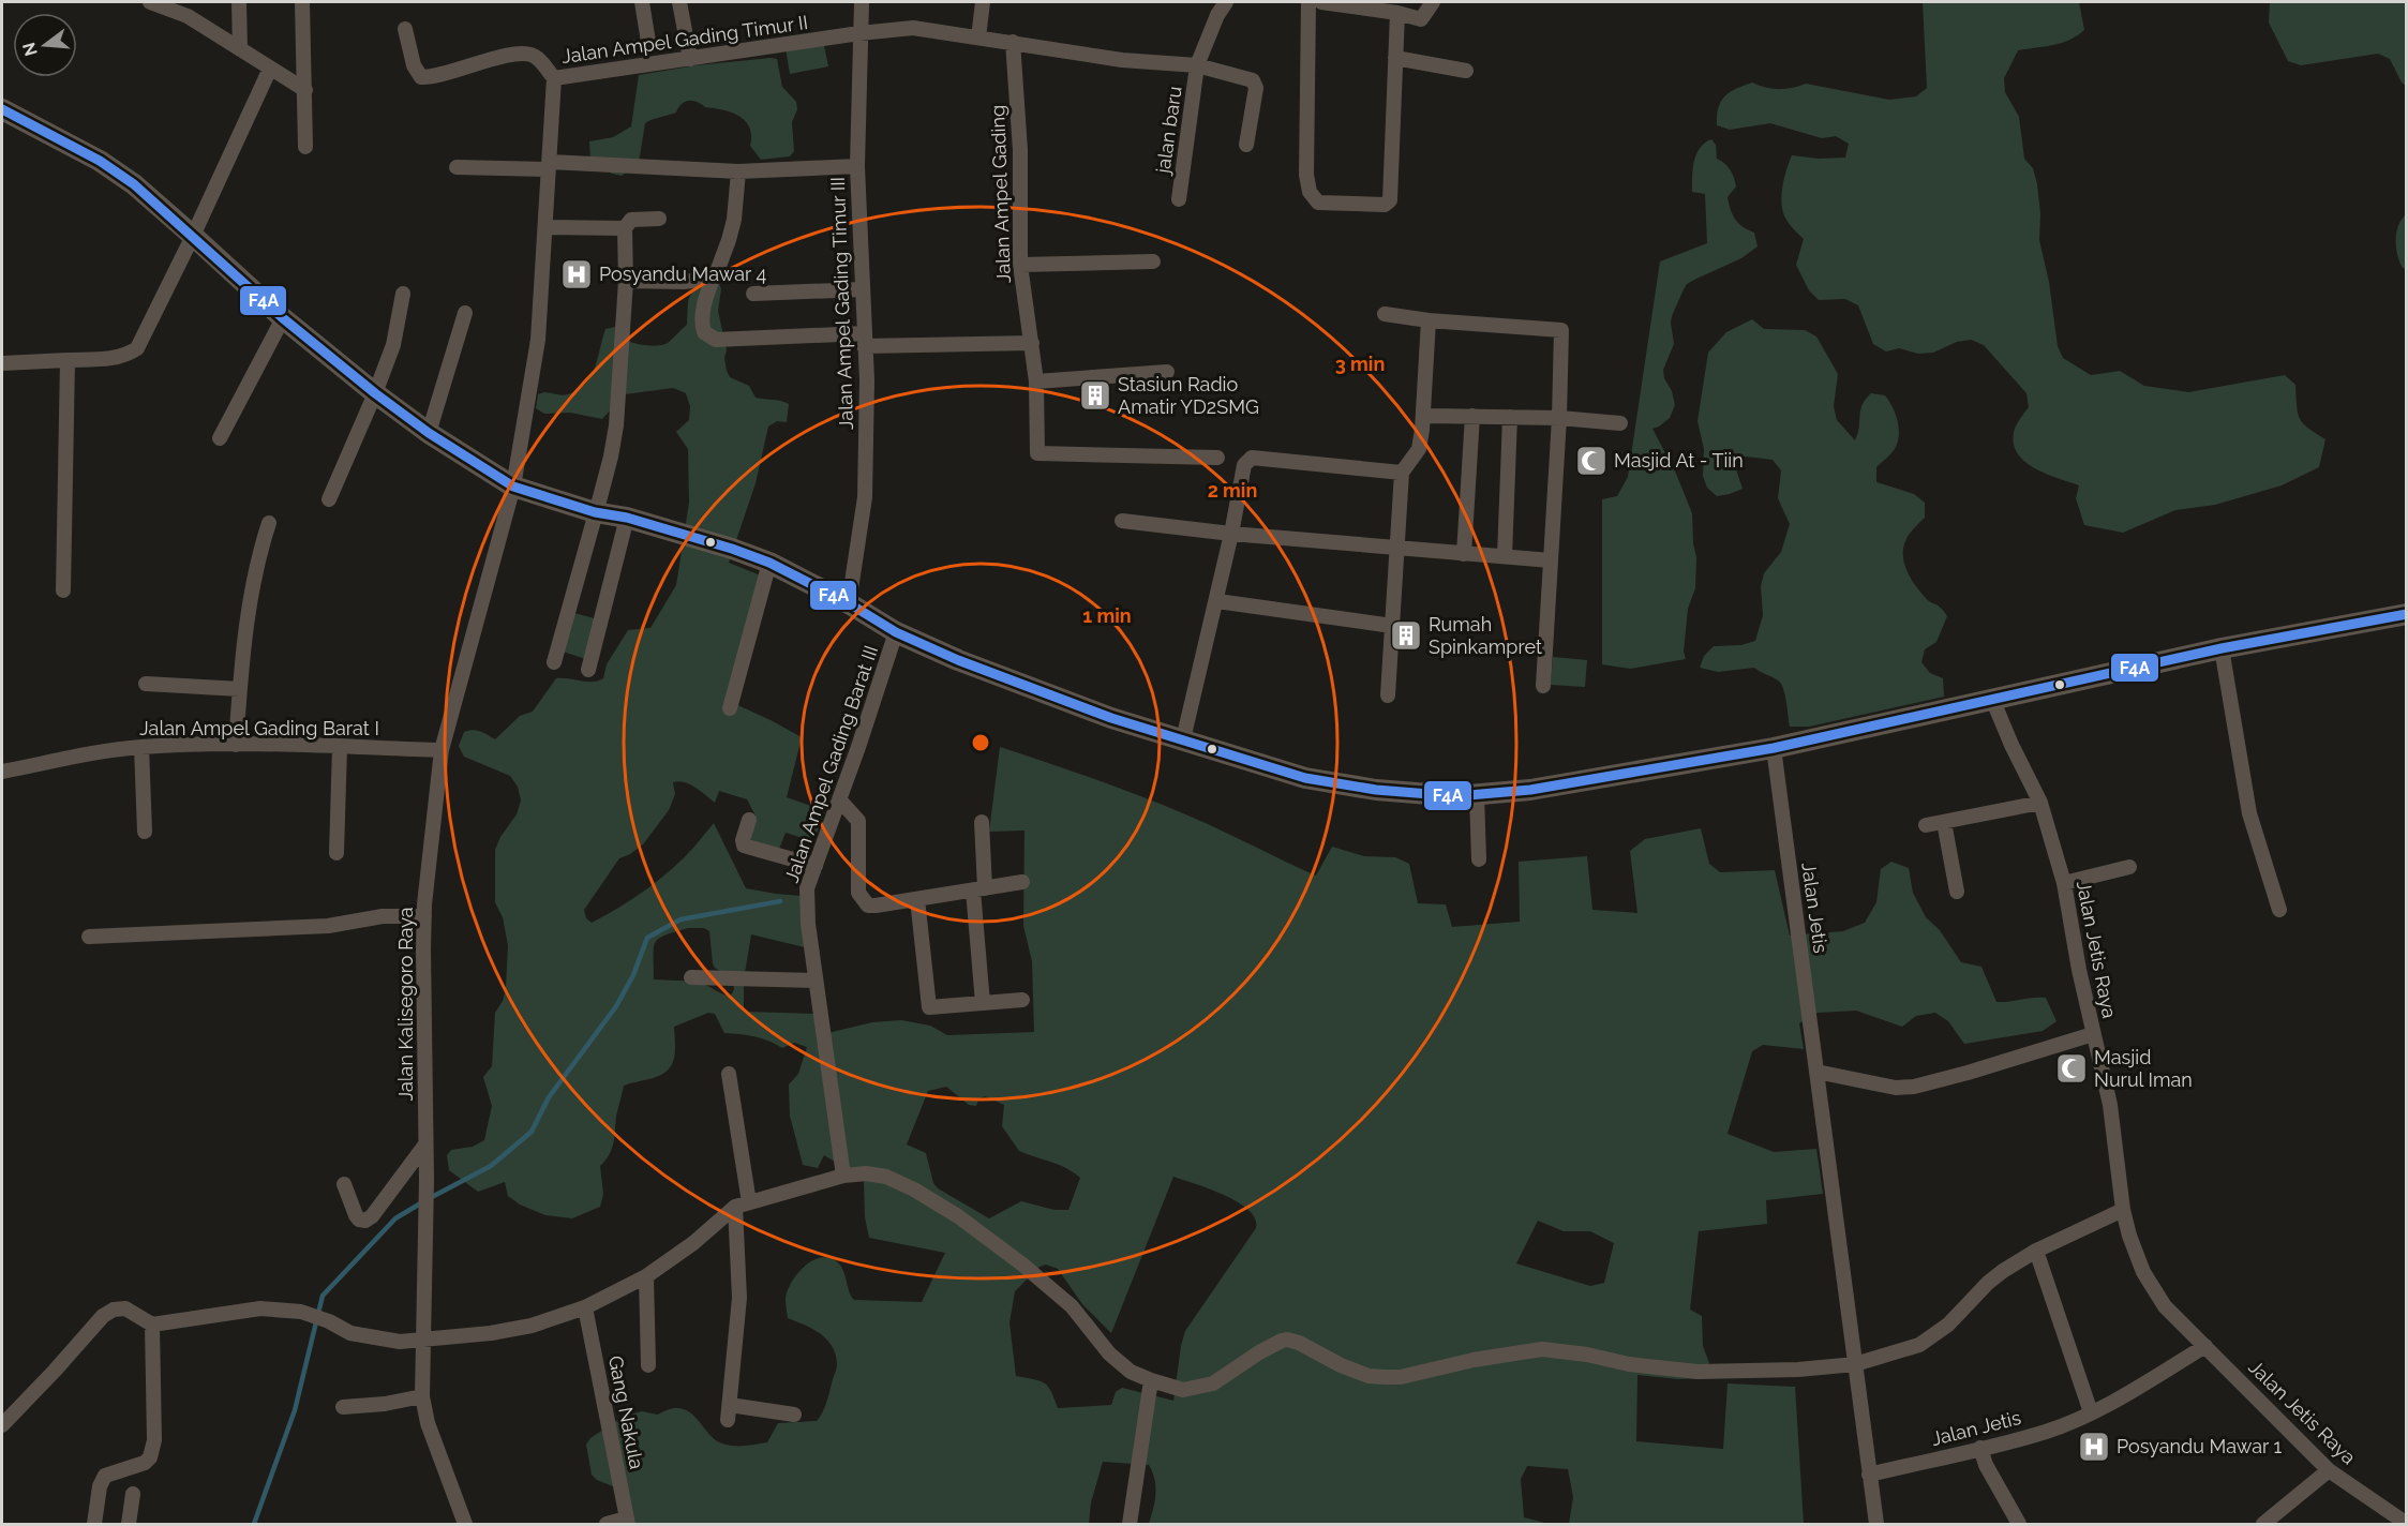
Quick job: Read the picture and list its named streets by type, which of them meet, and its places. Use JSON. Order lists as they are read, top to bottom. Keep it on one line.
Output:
{"streets":{"street":["Jalan Ampel Gading Timur II","jalan baru","Jalan Ampel Gading","Jalan Ampel Gading Timur III","Jalan Ampel Gading Barat I","Jalan Ampel Gading Barat III","Jalan Jetis","Jalan Jetis Raya","Jalan Kalisegoro Raya","Gang Nakula"]},"crossings":[["Jalan Ampel Gading Timur II","Jalan Ampel Gading Timur III"],["Jalan Ampel Gading Timur II","Jalan Kalisegoro Raya"],["Jalan Ampel Gading Barat I","Jalan Kalisegoro Raya"],["Jalan Jetis","Jalan Jetis Raya"]],"places":{"hospital":["Posyandu Mawar 4","Posyandu Mawar 1"],"building":["Stasiun Radio Amatir YD2SMG","Rumah Spinkampret"],"mosque":["Masjid At - Tiin","Masjid Nurul Iman"]},"lines":["transit line F4A"],"north":"left","rings":["3 min","2 min","1 min"]}
